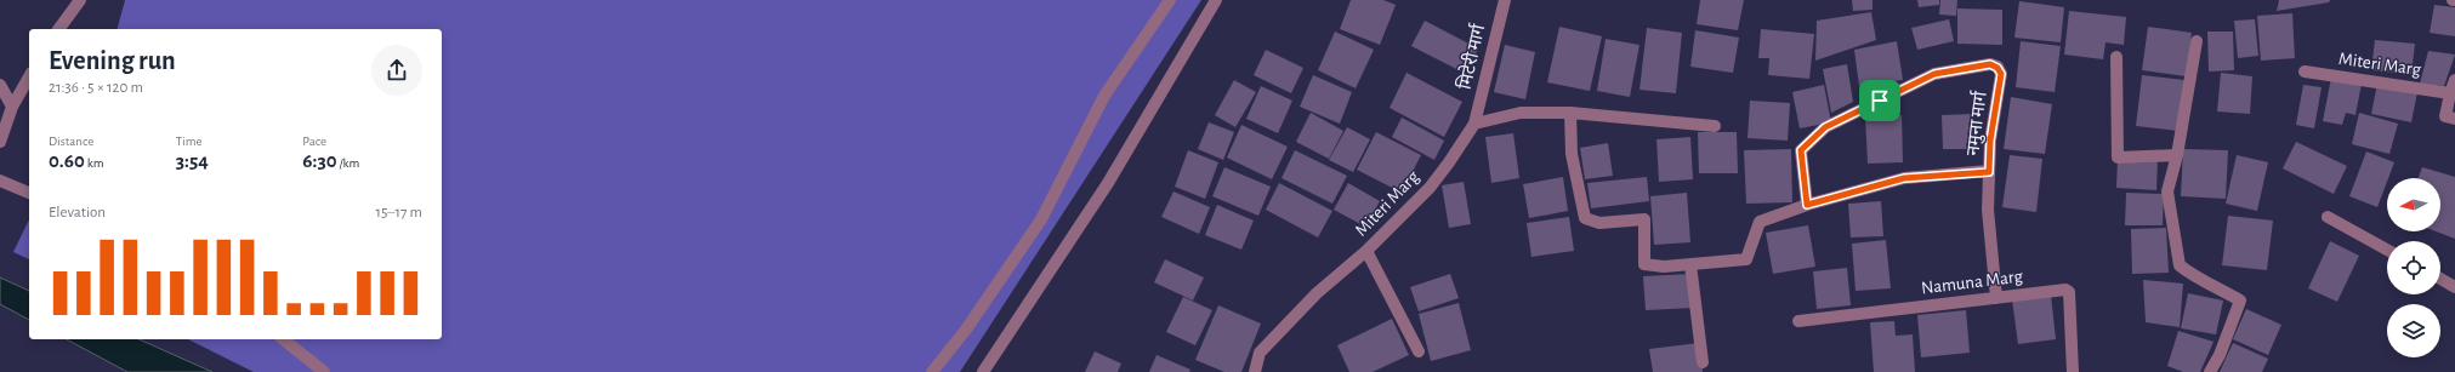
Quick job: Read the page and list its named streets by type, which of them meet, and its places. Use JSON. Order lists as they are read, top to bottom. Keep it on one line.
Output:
{"streets":{"street":["मिटेरी मार्ग","Miteri Marg","नमुना मार्ग","Namuna Marg"]},"crossings":[["मिटेरी मार्ग","Miteri Marg"],["नमुना मार्ग","Namuna Marg"]],"north":"left","page":{"heading":["Evening run","21:36 · 5 × 120 m"],"stats":[["Distance","0.60 km"],["Time","3:54"],["Pace","6:30 /km"]],"chart":["Elevation","15–17 m"]}}
